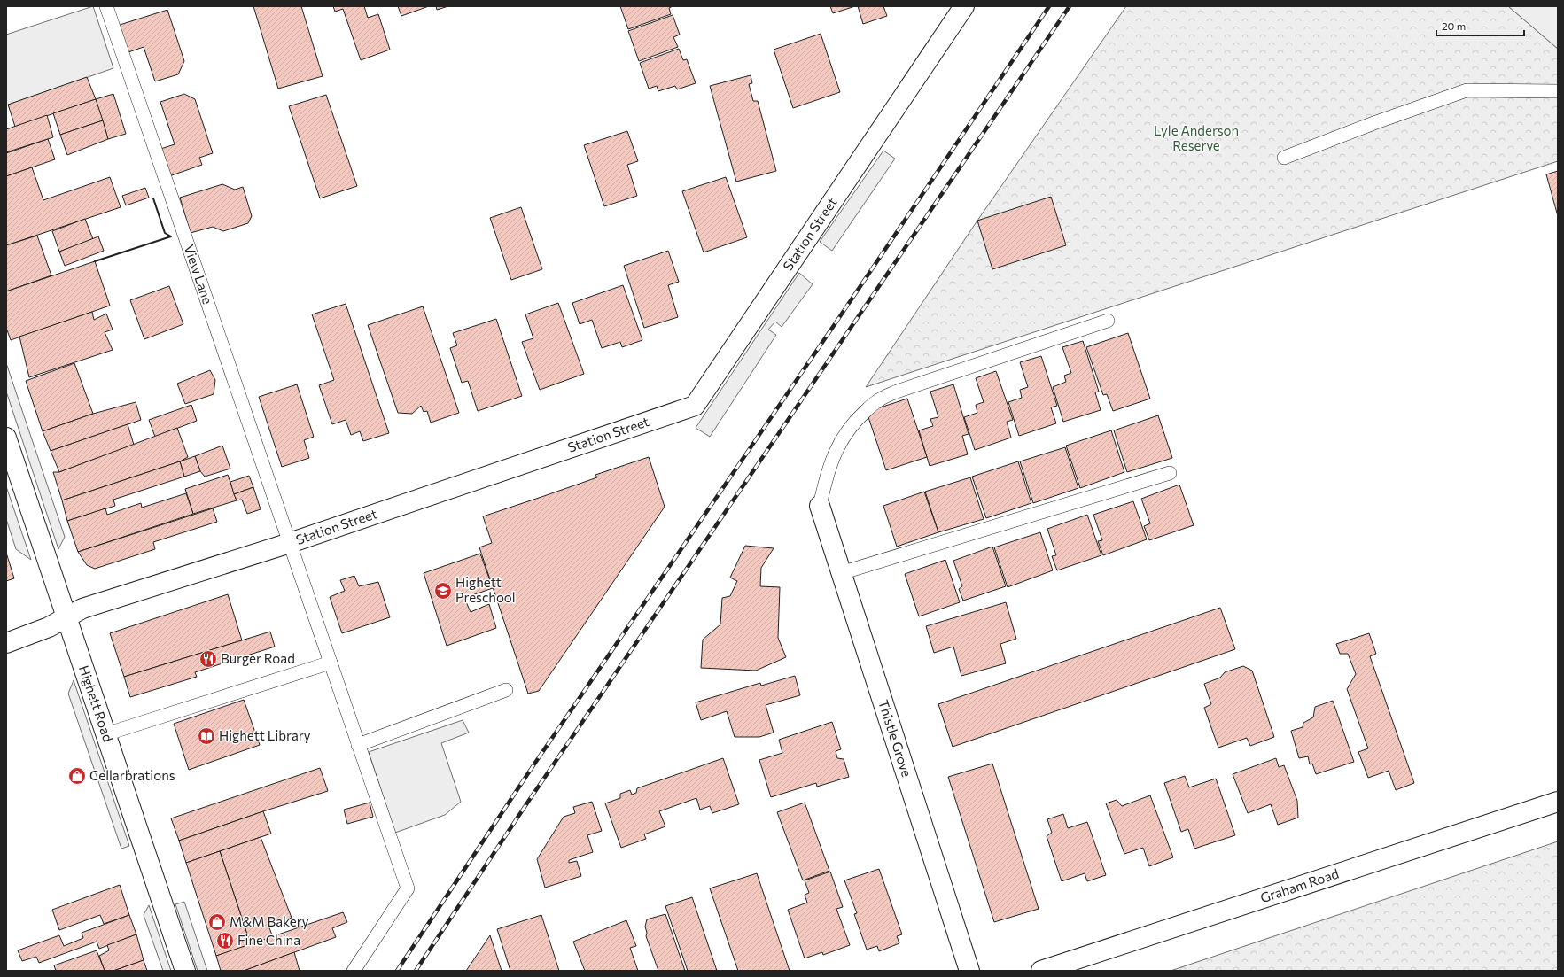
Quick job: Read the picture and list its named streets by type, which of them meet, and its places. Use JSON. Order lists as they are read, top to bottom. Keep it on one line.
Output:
{"streets":{"street":["Station Street","Highett Road","Thistle Grove","Graham Road"],"lane":["View Lane"]},"crossings":[["Station Street","View Lane"],["Station Street","Highett Road"]],"parks":["Lyle Anderson Reserve"],"places":{"school or university":["Highett Preschool"],"restaurant":["Burger Road","Fine China"],"library":["Highett Library"],"shop":["Cellarbrations","M&M Bakery"]},"scale_bar":"20 m"}
